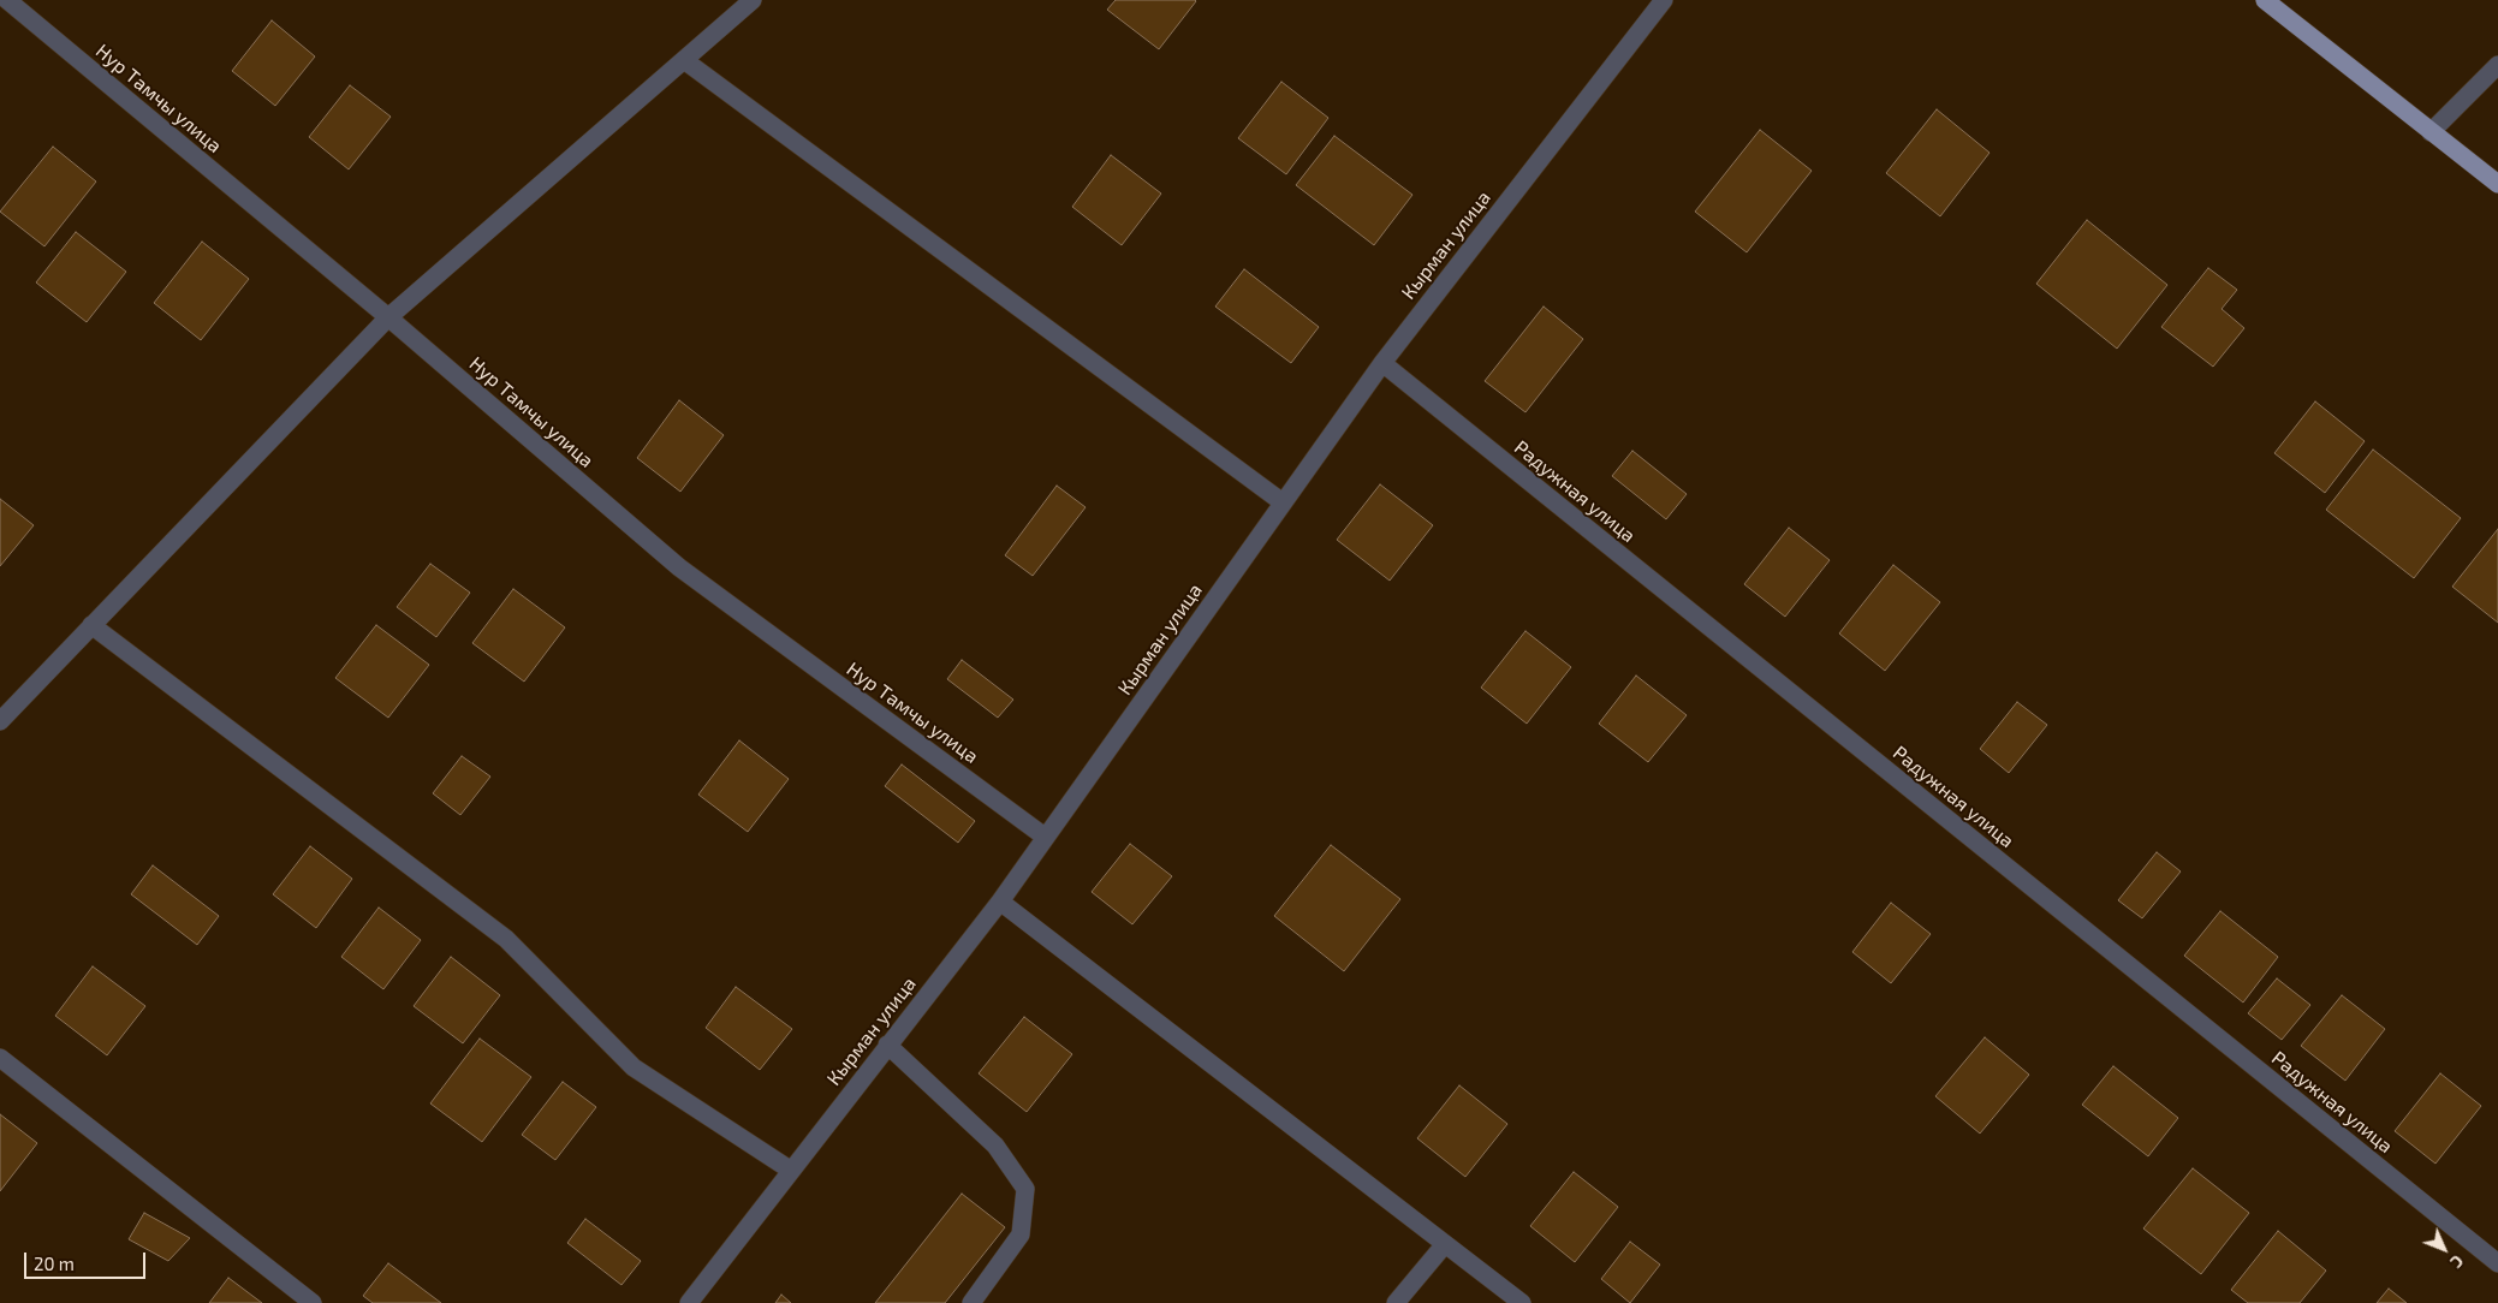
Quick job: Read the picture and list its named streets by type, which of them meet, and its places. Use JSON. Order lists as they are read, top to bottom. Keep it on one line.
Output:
{"streets":{"street":["Нур Тамчы улица","Кырман улица","Радужная улица"]},"crossings":[["Нур Тамчы улица","Кырман улица"],["Кырман улица","Радужная улица"]],"scale_bar":"20 m","north":"bottom right"}
